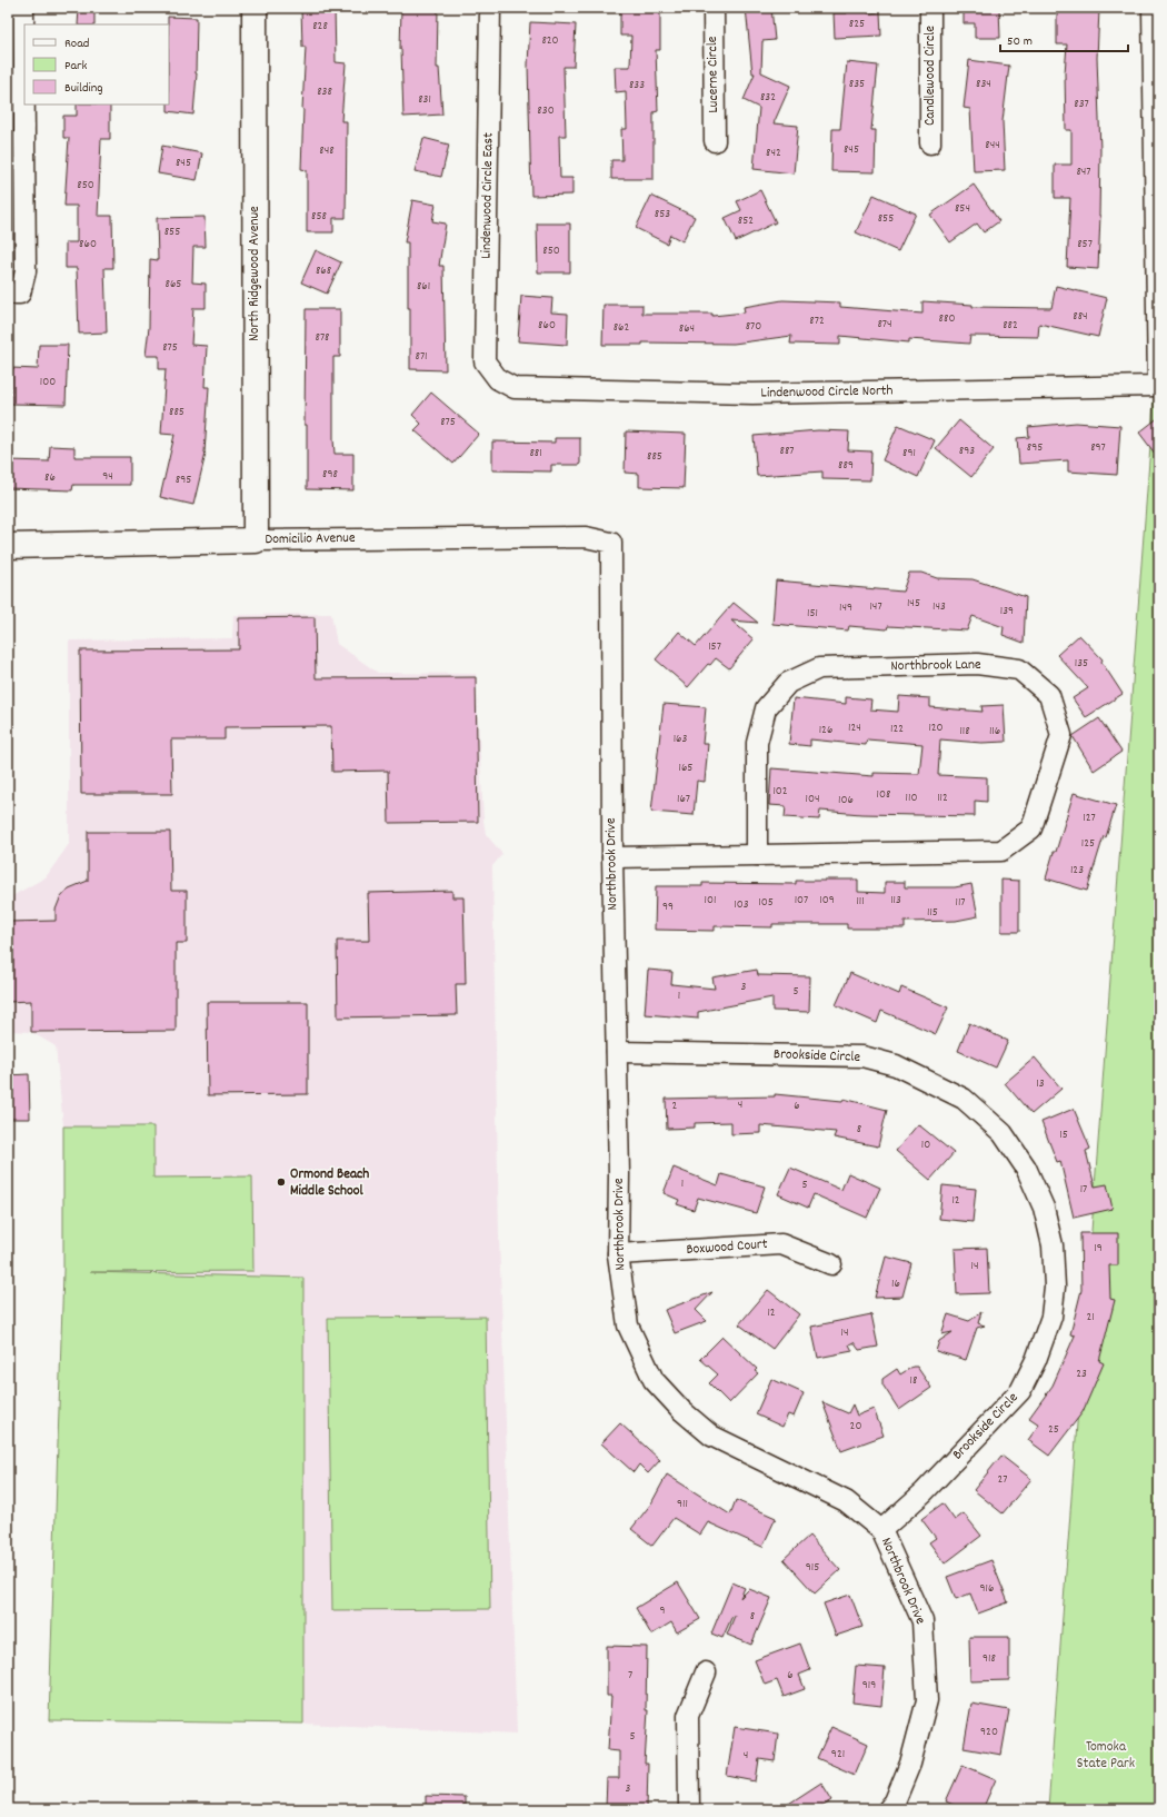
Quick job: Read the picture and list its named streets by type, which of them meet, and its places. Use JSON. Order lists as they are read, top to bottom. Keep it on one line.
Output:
{"streets":{"street":["Lucerne Circle","Candlewood Circle","Lindenwood Circle East","North Ridgewood Avenue","Lindenwood Circle North","Domicilio Avenue","Northbrook Lane","Northbrook Drive","Brookside Circle","Boxwood Court"]},"crossings":[["Lindenwood Circle East","Lindenwood Circle North"],["North Ridgewood Avenue","Domicilio Avenue"],["Domicilio Avenue","Northbrook Drive"],["Northbrook Lane","Northbrook Drive"],["Northbrook Drive","Brookside Circle"],["Northbrook Drive","Boxwood Court"]],"parks":["Tomoka State Park"],"places":["Ormond Beach Middle School"],"house_numbers":["825","828","820","835","834","833","838","832","831","837","830","844","845","848","842","845","847","850","854","853","858","855","852","855","860","857","850","868","865","861","884","880","872","874","860","882","870","862","864","878","875","871","100","885","875","895","897","887","893","881","891","885","889","898","94","86","895","145","147","143","149","139","151","157","135","124","120","122","126","118","116","163","165","102","108","110","112","167","104","106","127","125","123","101","107","109","113","111","105","117","103","99","115","3","5","1","13","4","2","6","8","15","10","1","5","17","12","19","14","16","12","21","14","23","18","20","25","27","911","915","916","9","8","918","7","6","919","920","5","921","4","3"],"legend":["Road","Park","Building"],"scale_bar":"50 m"}
